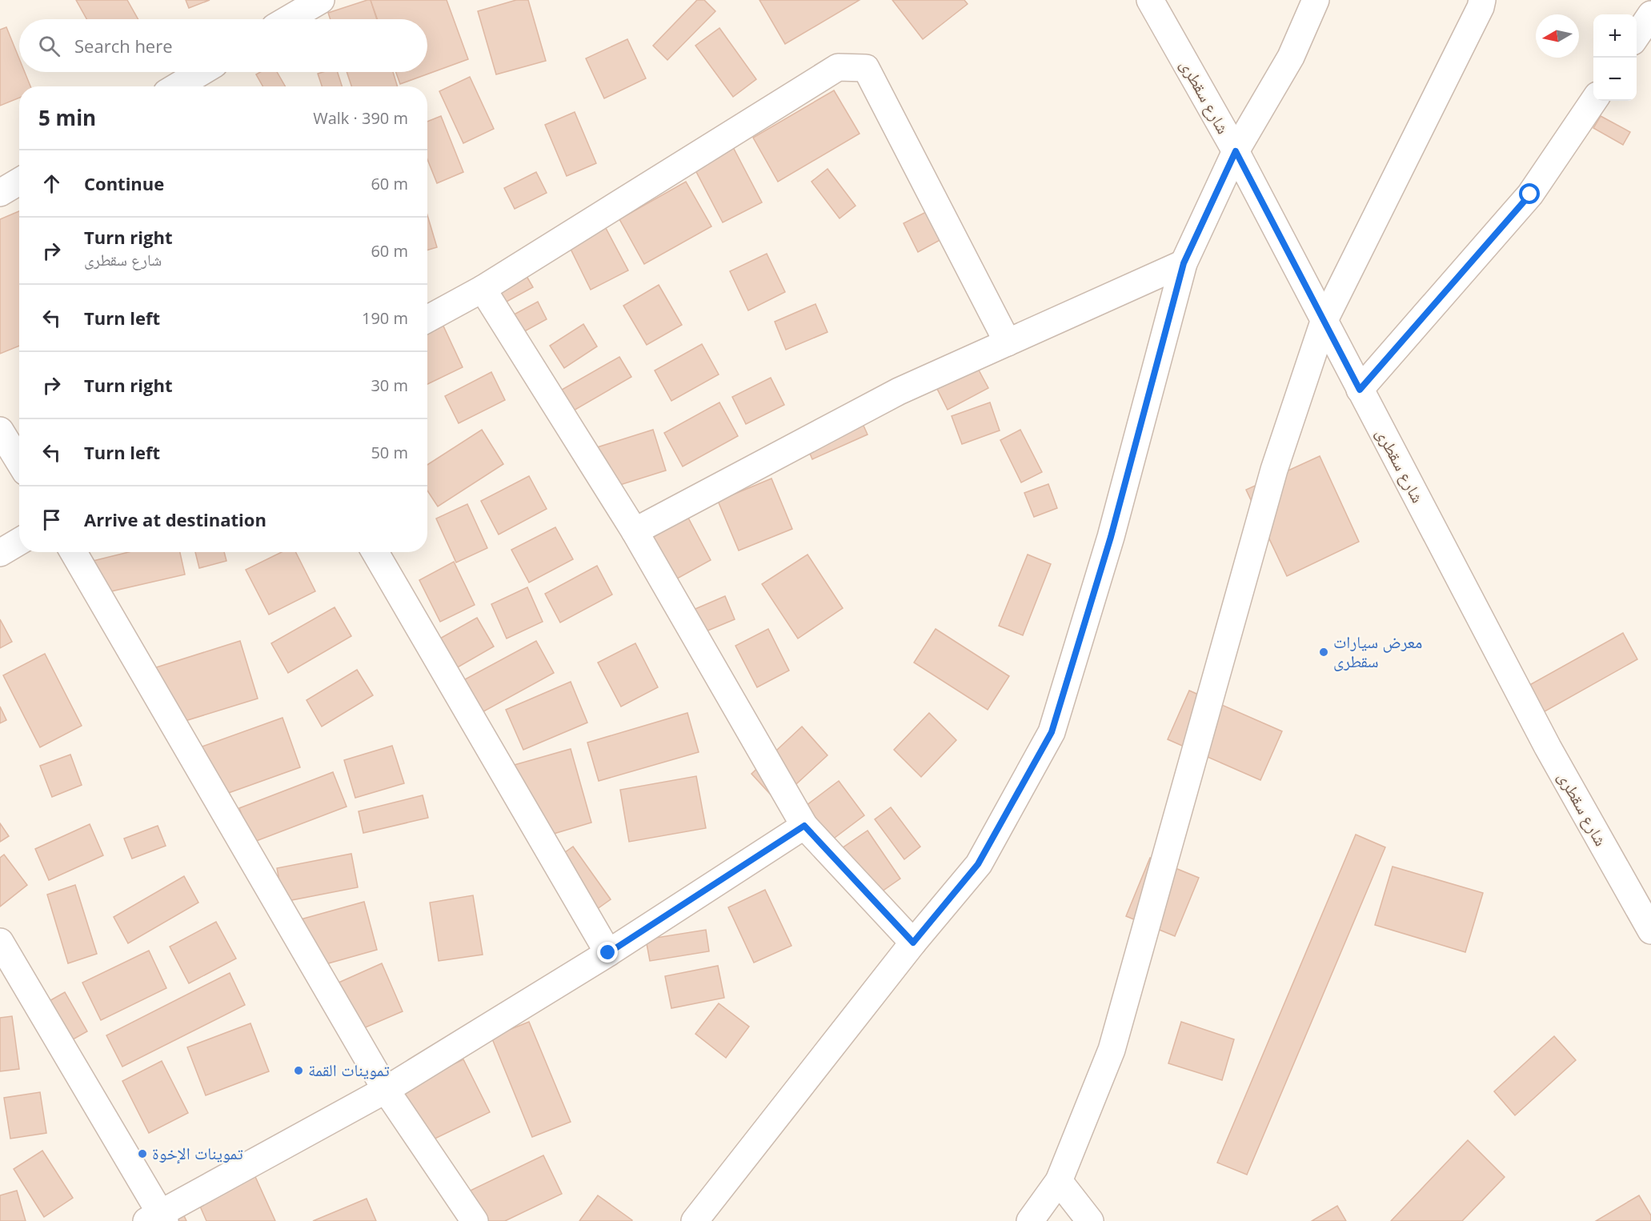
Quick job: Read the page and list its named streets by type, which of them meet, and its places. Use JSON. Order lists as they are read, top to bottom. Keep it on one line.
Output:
{"streets":{"street":["شارع سقطرى"]},"places":["معرض سيارات سقطرى","تموينات القمة","تموينات الإخوة"],"north":"left","page":{"map_buttons":["+","−"],"search":"Search here","heading":["5 min","Walk · 390 m"],"list":[["Continue","60 m"],["Turn right","شارع سقطرى","60 m"],["Turn left","190 m"],["Turn right","30 m"],["Turn left","50 m"],"Arrive at destination"]}}
